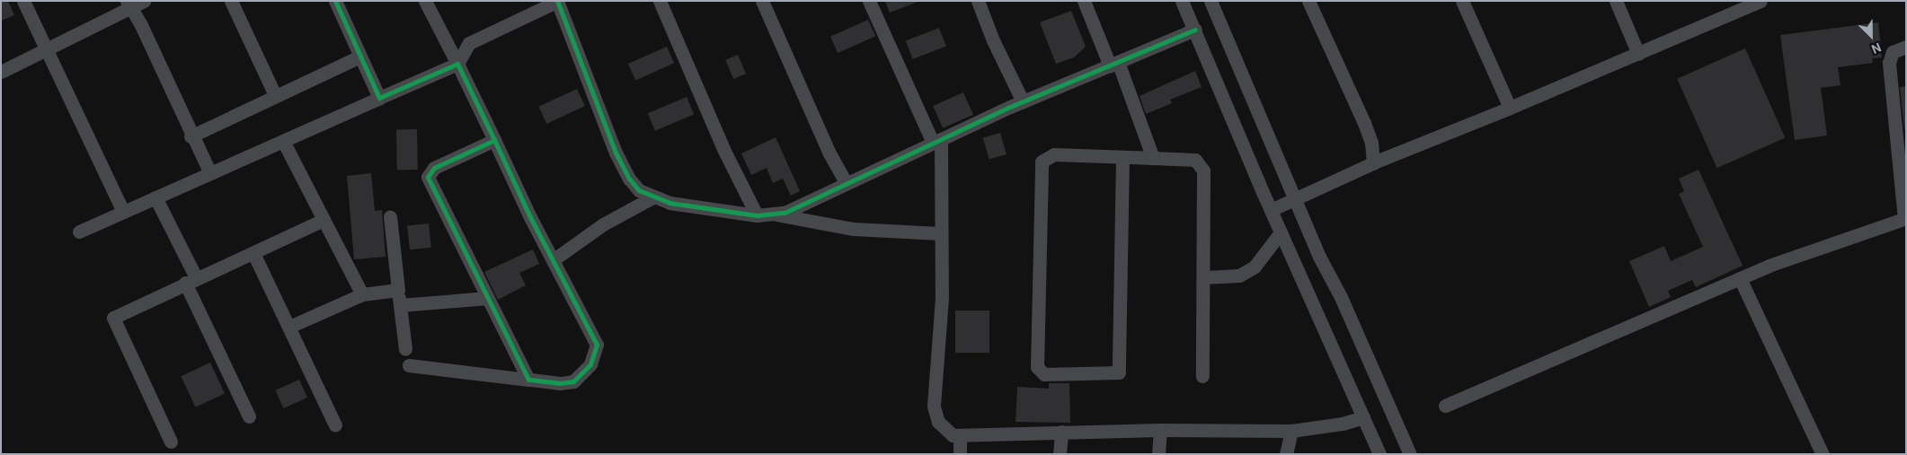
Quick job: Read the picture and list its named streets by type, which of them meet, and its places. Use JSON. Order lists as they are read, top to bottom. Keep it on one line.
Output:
{"north":"bottom right"}
